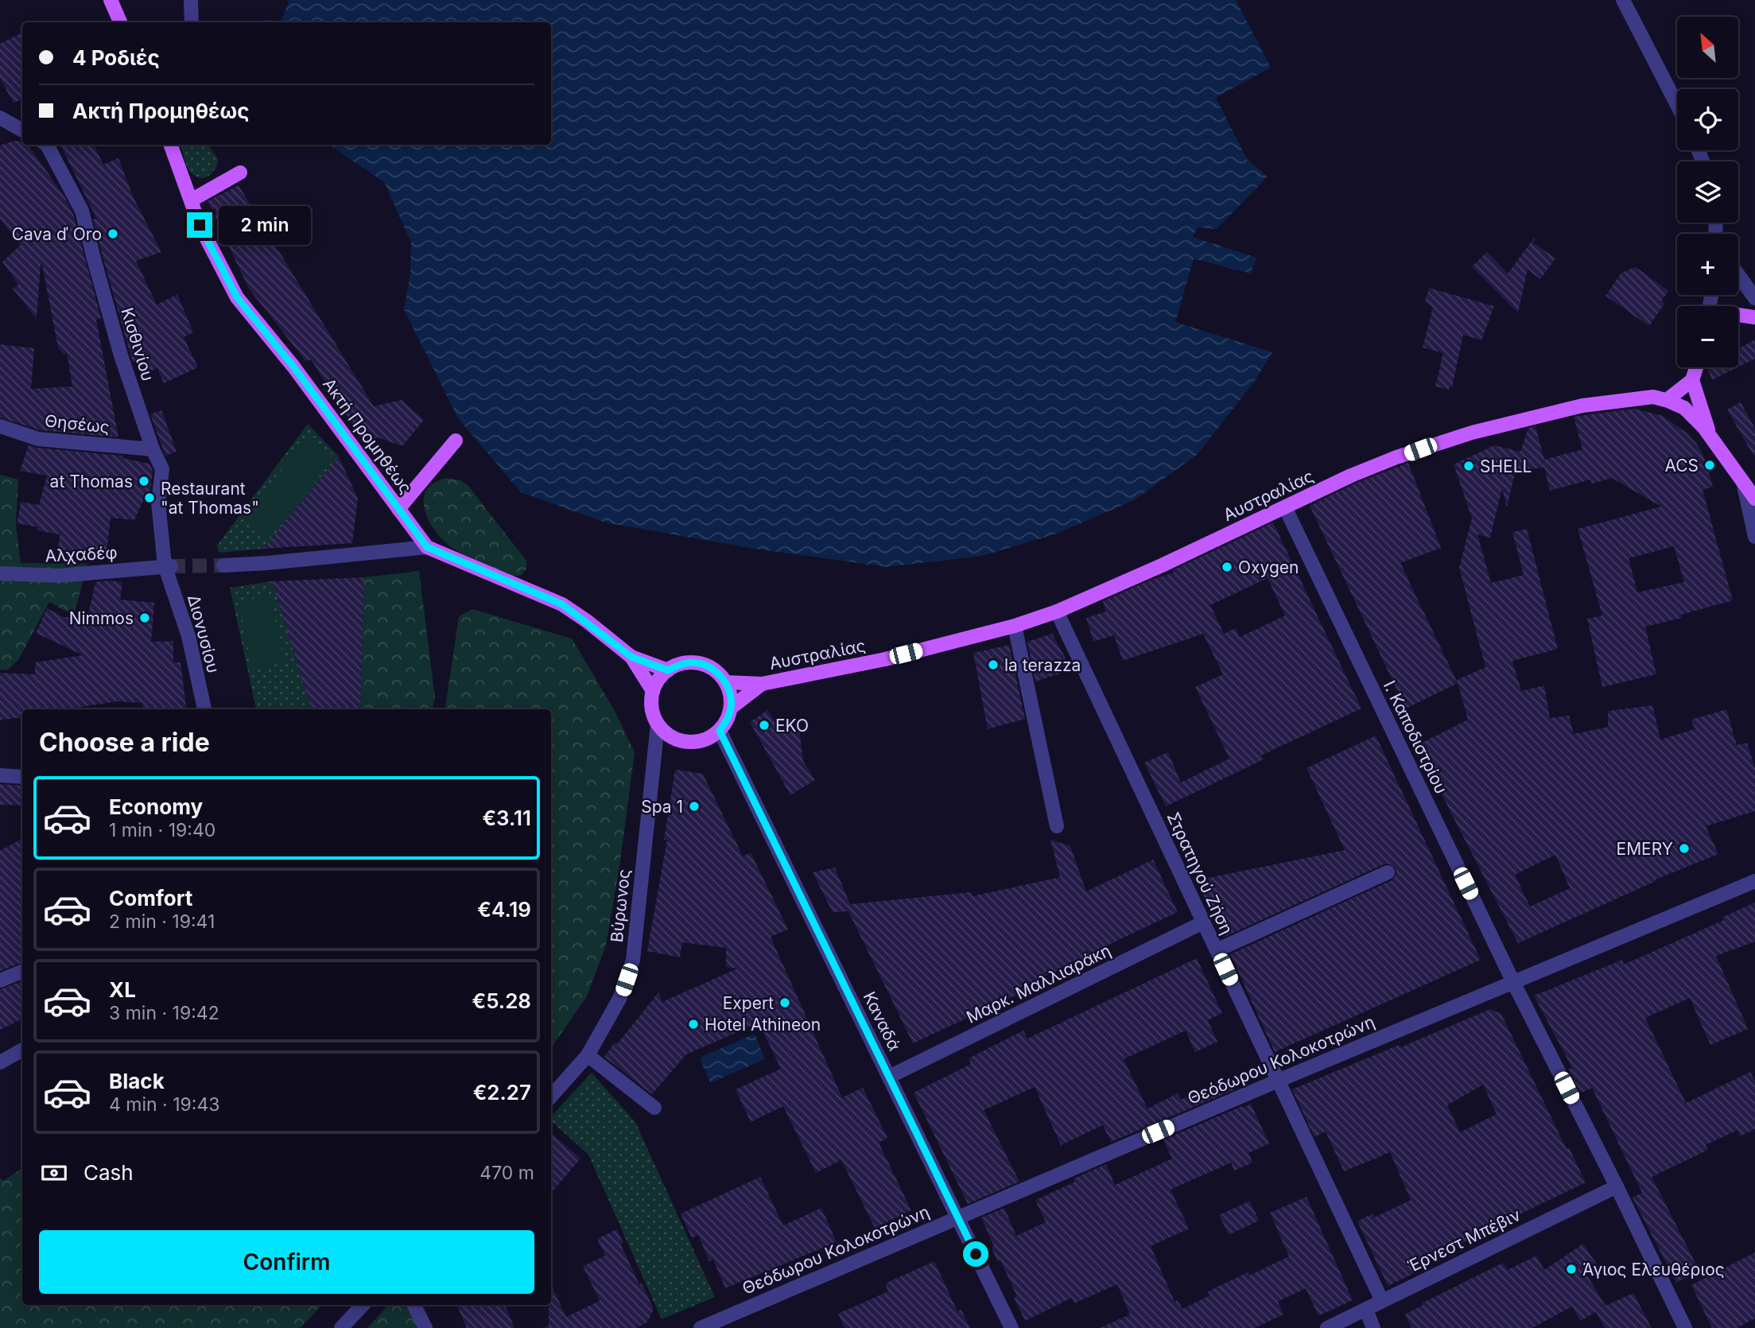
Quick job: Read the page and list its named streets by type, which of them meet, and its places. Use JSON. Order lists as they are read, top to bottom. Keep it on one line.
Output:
{"streets":{"main road":["Ακτή Προμηθέως","Αυστραλίας"],"street":["Κισθινίου","Θησέως","Αλχαδέφ","Διονυσίου","Ι. Καποδιστρίου","Στρατηγού Ζήση","Βύρωνος","Μαρκ. Μαλλιαράκη","Καναδά","Θεόδωρου Κολοκοτρώνη","Έρνεστ Μπέβιν"]},"crossings":[["Κισθινίου","Θησέως"],["Κισθινίου","Αλχαδέφ"],["Κισθινίου","Διονυσίου"],["Αυστραλίας","Ι. Καποδιστρίου"],["Αυστραλίας","Στρατηγού Ζήση"],["Αλχαδέφ","Διονυσίου"],["Ι. Καποδιστρίου","Θεόδωρου Κολοκοτρώνη"],["Ι. Καποδιστρίου","Έρνεστ Μπέβιν"],["Στρατηγού Ζήση","Μαρκ. Μαλλιαράκη"],["Στρατηγού Ζήση","Θεόδωρου Κολοκοτρώνη"],["Στρατηγού Ζήση","Έρνεστ Μπέβιν"],["Βύρωνος","Καναδά"],["Μαρκ. Μαλλιαράκη","Καναδά"],["Καναδά","Θεόδωρου Κολοκοτρώνη"]],"places":["Cava ď Oro","ACS","SHELL","at Thomas","Restaurant \"at Thomas\"","Oxygen","Nimmos","la terazza","EKO","Spa 1","EMERY","Expert","Hotel Athineon","Άγιος Ελευθέριος"],"north":"top left","page":{"map_buttons":["+","−"],"banner":["4 Ροδιές","Ακτή Προμηθέως"],"bubble":"2 min","heading":"Choose a ride","list":[{"name":"Economy","note":"1 min · 19:40","value":"€3.11"},{"name":"Comfort","note":"2 min · 19:41","value":"€4.19"},{"name":"XL","note":"3 min · 19:42","value":"€5.28"},{"name":"Black","note":"4 min · 19:43","value":"€2.27"}],"pay":["Cash","470 m"],"buttons":"Confirm"}}
